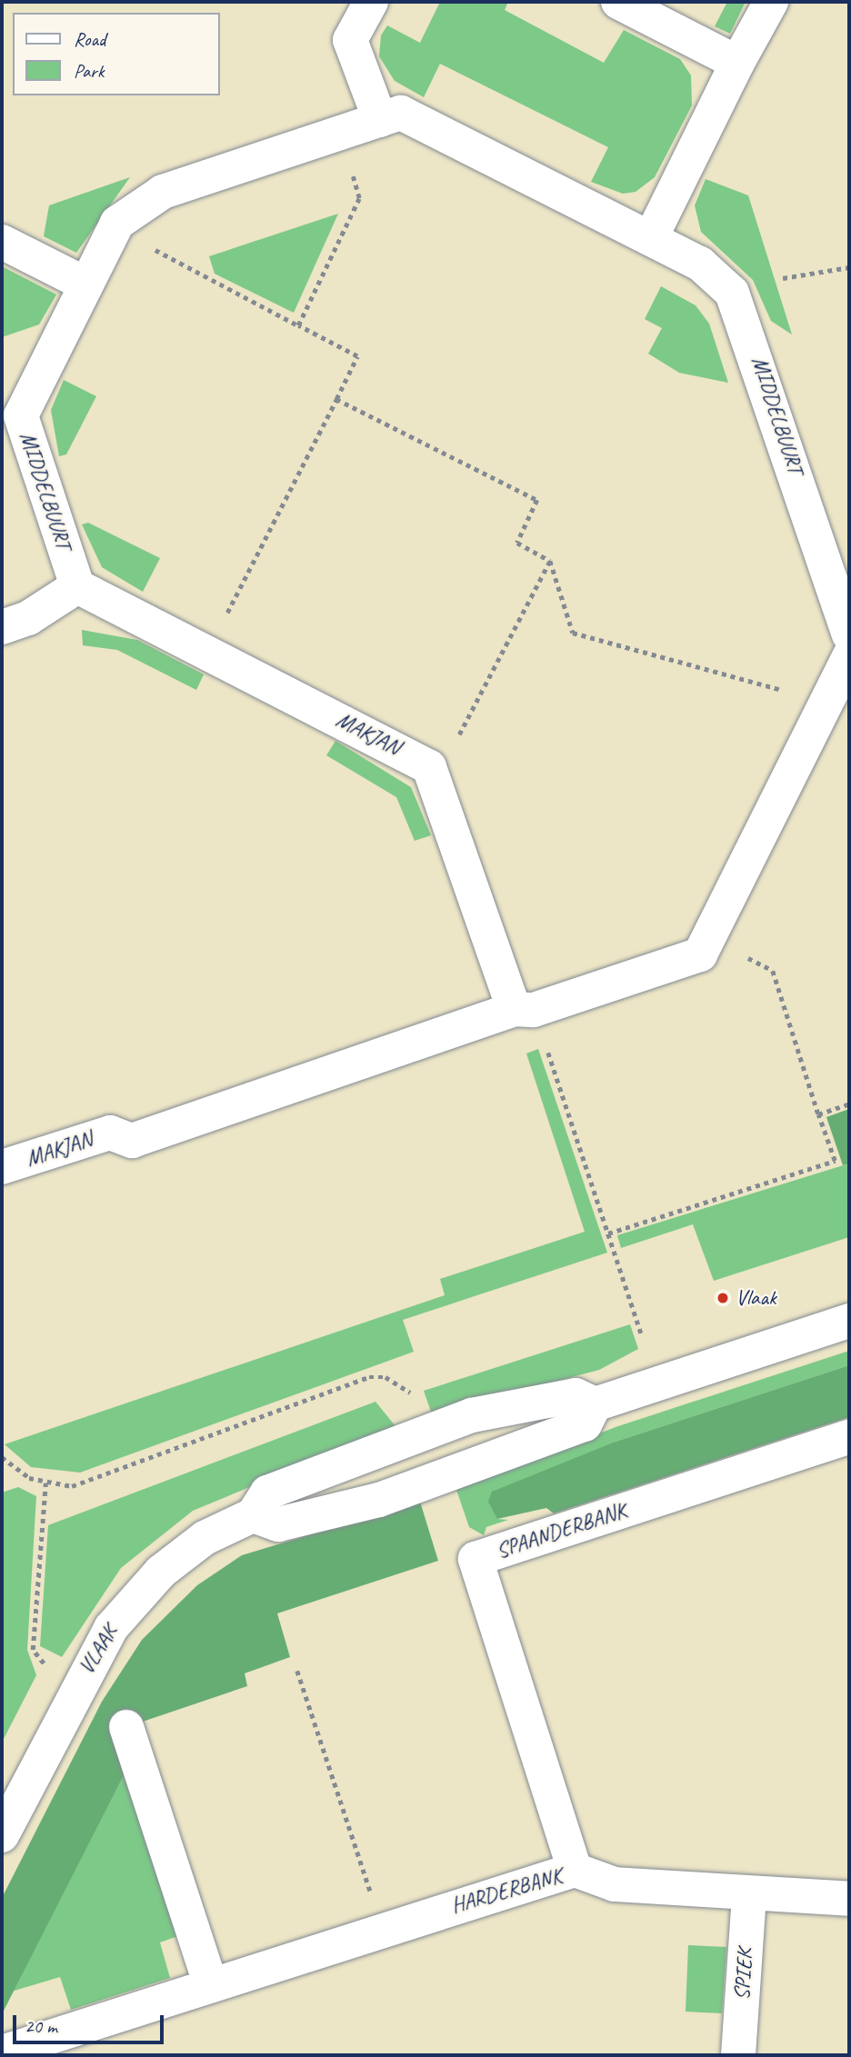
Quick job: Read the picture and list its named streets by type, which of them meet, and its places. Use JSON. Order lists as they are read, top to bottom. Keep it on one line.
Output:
{"streets":{"street":["MIDDELBUURT","MAKJAN","SPAANDERBANK","VLAAK","HARDERBANK","SPIEK"]},"crossings":[["MIDDELBUURT","MAKJAN"],["SPAANDERBANK","HARDERBANK"],["HARDERBANK","SPIEK"]],"places":["Vlaak"],"legend":["Road","Park"],"scale_bar":"20 m"}
